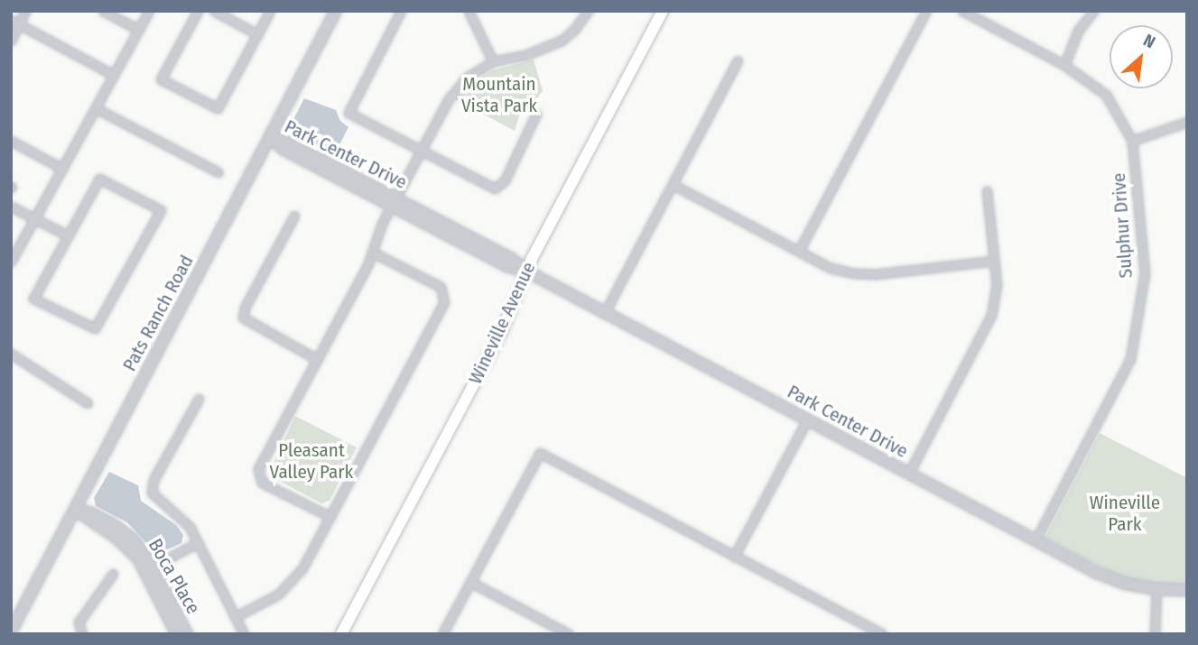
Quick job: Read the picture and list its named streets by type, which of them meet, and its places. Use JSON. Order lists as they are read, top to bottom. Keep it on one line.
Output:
{"streets":{"main road":["Wineville Avenue"],"street":["Park Center Drive","Sulphur Drive","Pats Ranch Road","Boca Place"]},"crossings":[["Park Center Drive","Sulphur Drive"],["Park Center Drive","Pats Ranch Road"],["Park Center Drive","Wineville Avenue"],["Pats Ranch Road","Boca Place"]],"parks":["Mountain Vista Park","Pleasant Valley Park","Wineville Park"],"north":"top right"}
